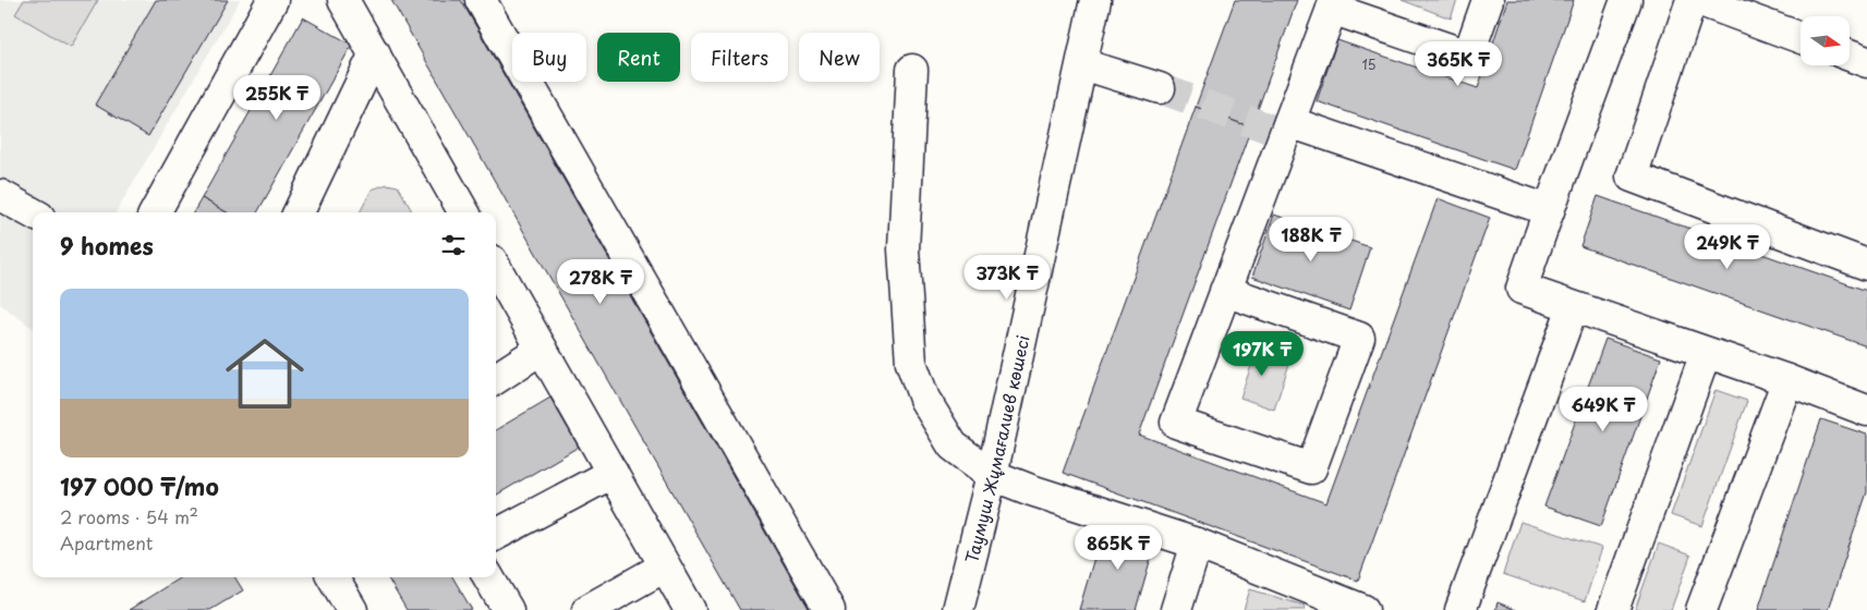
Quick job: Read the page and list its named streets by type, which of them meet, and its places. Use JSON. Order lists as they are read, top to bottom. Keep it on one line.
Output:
{"streets":{"street":["Таумуш Жұмағалиев көшесі"]},"house_numbers":["15"],"north":"right","page":{"chip":["Buy","Rent","Filters","New"],"price":["365K ₸","255K ₸","188K ₸","249K ₸","373K ₸","278K ₸","197K ₸","649K ₸","865K ₸"],"heading":"9 homes","list":[{"name":"197 000 ₸/mo","note":"2 rooms · 54 m² · Apartment"}]}}
